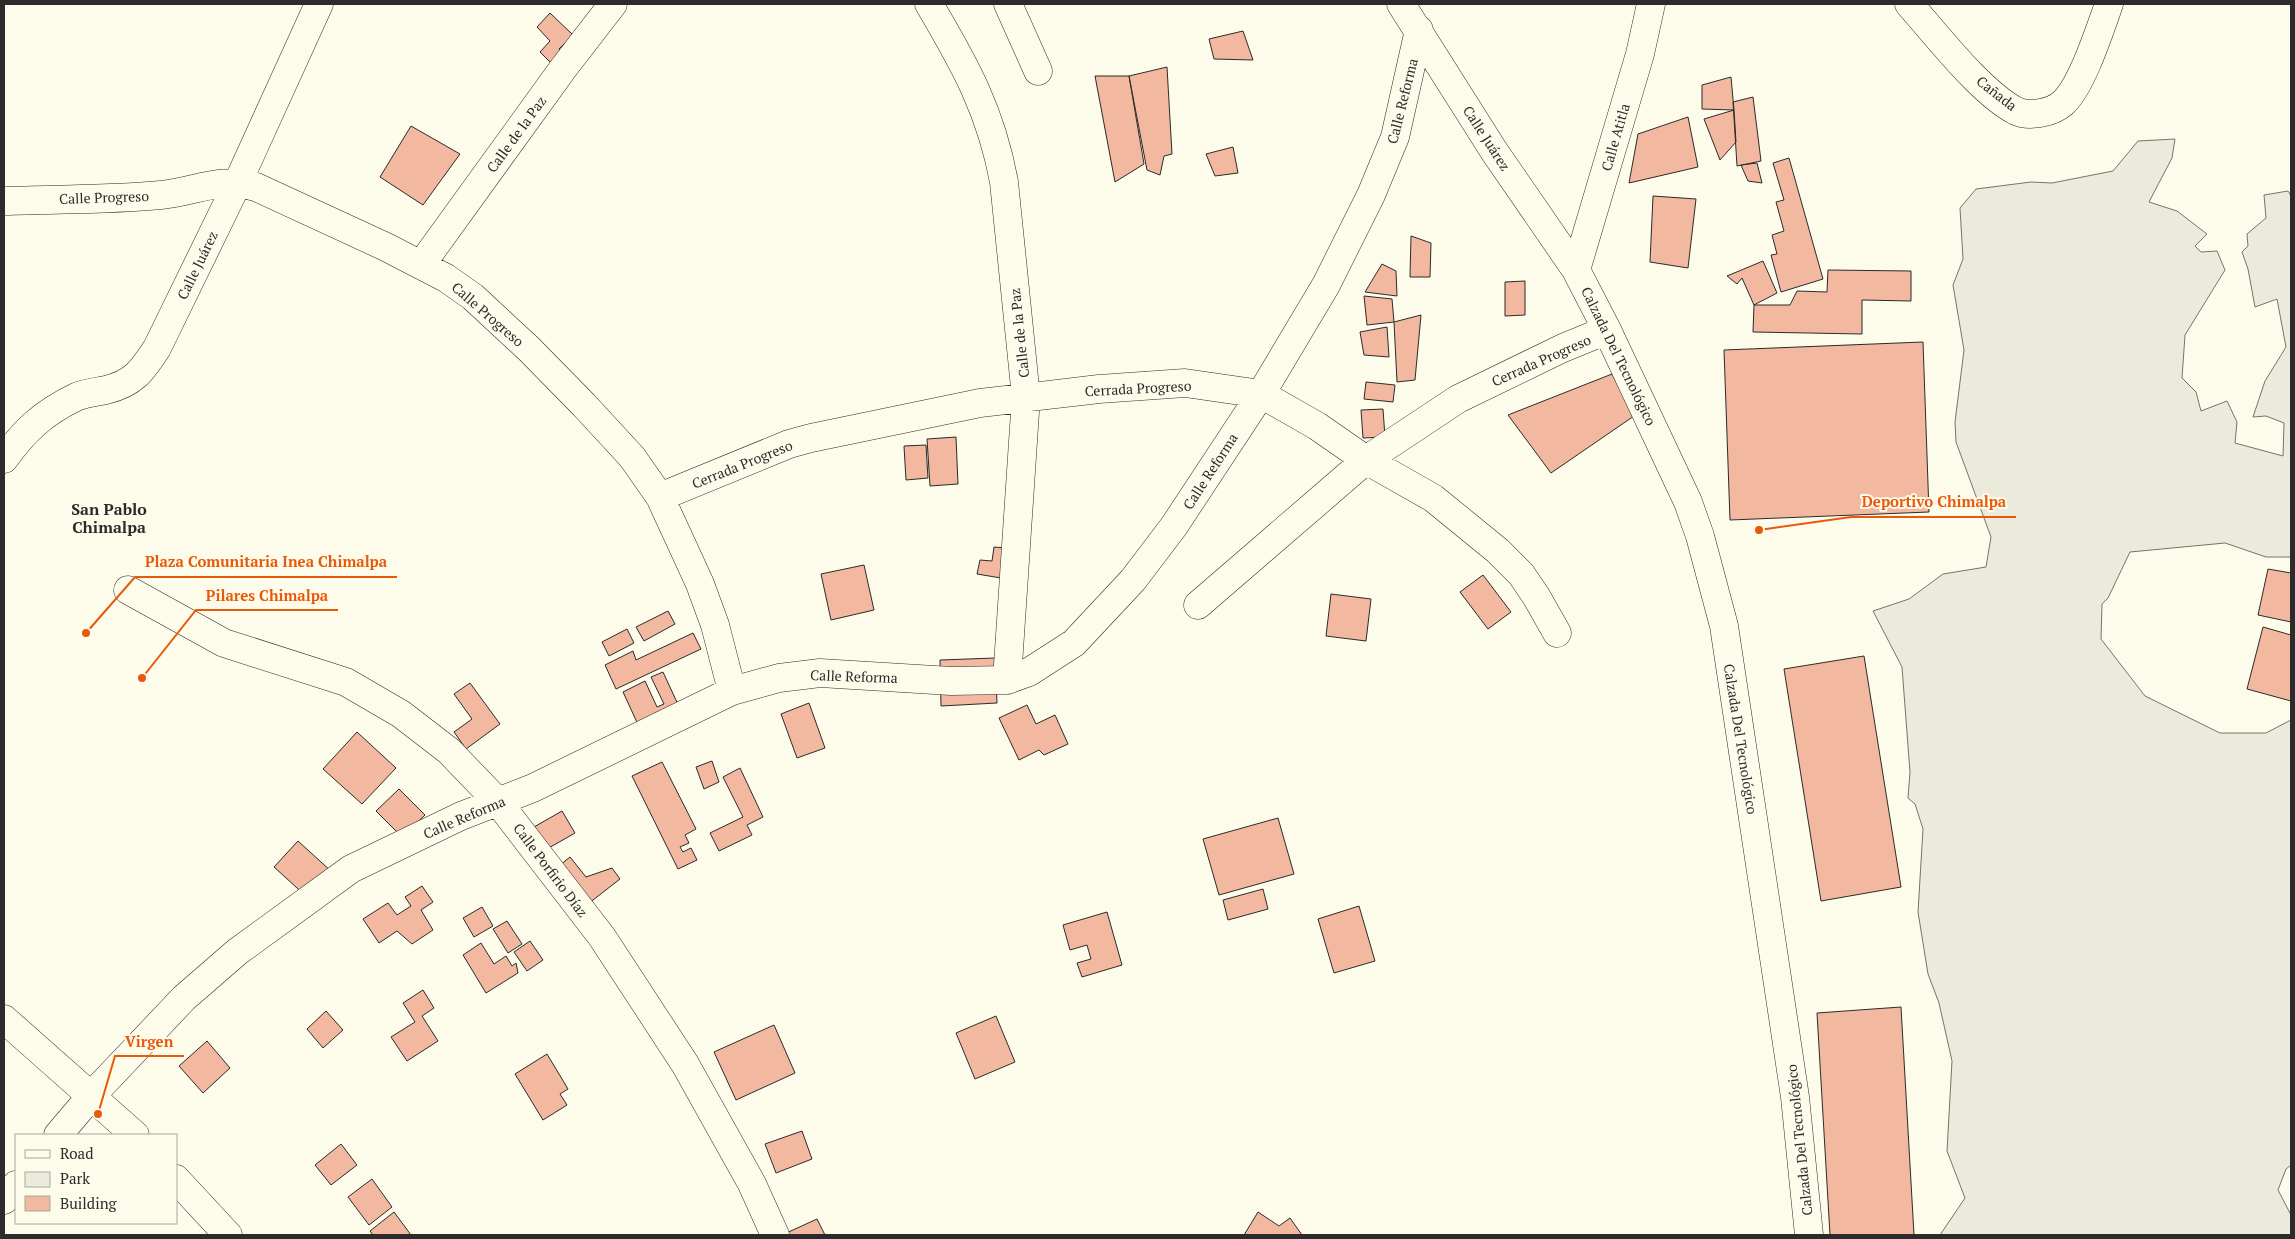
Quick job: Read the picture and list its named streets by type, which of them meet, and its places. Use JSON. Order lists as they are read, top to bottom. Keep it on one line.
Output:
{"streets":{"street":["Cañada","Calle Reforma","Calle de la Paz","Calle Atitla","Calle Juárez","Calle Progreso","Calzada Del Tecnológico","Cerrada Progreso","Calle Porfirio Díaz"]},"crossings":[["Calle Reforma","Calle de la Paz"],["Calle Reforma","Calle Juárez"],["Calle Reforma","Calle Progreso"],["Calle Reforma","Cerrada Progreso"],["Calle Reforma","Calle Porfirio Díaz"],["Calle de la Paz","Calle Progreso"],["Calle de la Paz","Cerrada Progreso"],["Calle Atitla","Calle Juárez"],["Calle Atitla","Calzada Del Tecnológico"],["Calle Juárez","Calle Progreso"],["Calle Juárez","Calzada Del Tecnológico"],["Calle Progreso","Cerrada Progreso"],["Calzada Del Tecnológico","Cerrada Progreso"]],"districts":["San Pablo Chimalpa"],"places":["Deportivo Chimalpa","Plaza Comunitaria Inea Chimalpa","Pilares Chimalpa","Virgen"],"legend":["Road","Park","Building"]}
